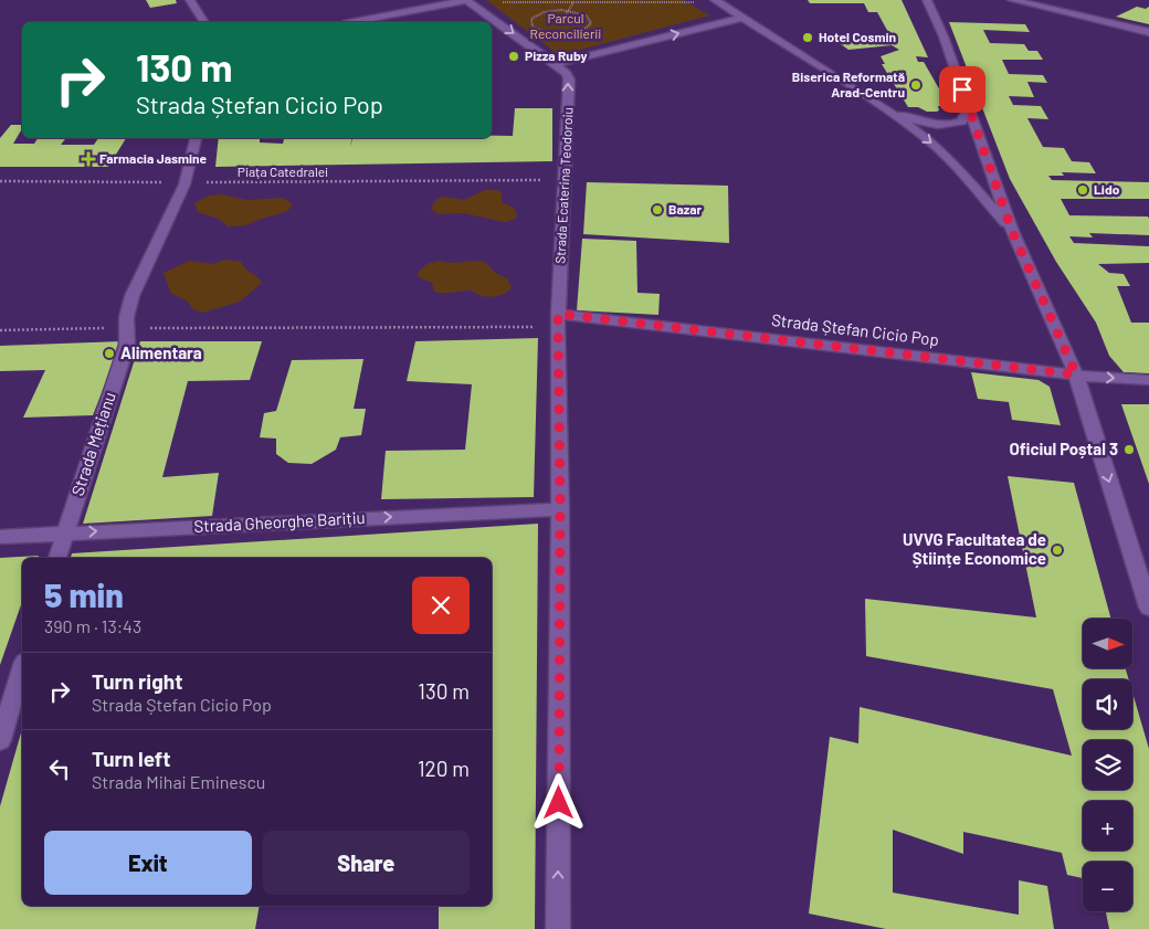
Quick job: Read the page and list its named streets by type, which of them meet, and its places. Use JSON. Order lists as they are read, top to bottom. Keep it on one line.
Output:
{"streets":{"street":["Strada Ecaterina Teodoroiu","Strada Ștefan Cicio Pop","Strada Mețianu","Strada Gheorghe Barițiu"],"path":["Piața Catedralei"]},"crossings":[["Piața Catedralei","Strada Ecaterina Teodoroiu"],["Piața Catedralei","Strada Mețianu"],["Strada Ecaterina Teodoroiu","Strada Ștefan Cicio Pop"],["Strada Ecaterina Teodoroiu","Strada Gheorghe Barițiu"],["Strada Mețianu","Strada Gheorghe Barițiu"]],"one_way":["Strada Gheorghe Barițiu"],"parks":["Parcul Reconcilierii"],"places":{"other":["Hotel Cosmin","Pizza Ruby","Biserica Reformată Arad-Centru","Lido","Bazar","Alimentara","Oficiul Poștal 3","UVVG Facultatea de Științe Economice"],"health":["Farmacia Jasmine"]},"north":"right","page":{"turn":["130 m","Strada Ștefan Cicio Pop"],"heading":["5 min","390 m · 13:43"],"map_buttons":["+","−"],"list":[{"name":"Turn right","note":"Strada Ștefan Cicio Pop","value":"130 m"},{"name":"Turn left","note":"Strada Mihai Eminescu","value":"120 m"}],"buttons":["Exit","Share"]}}
